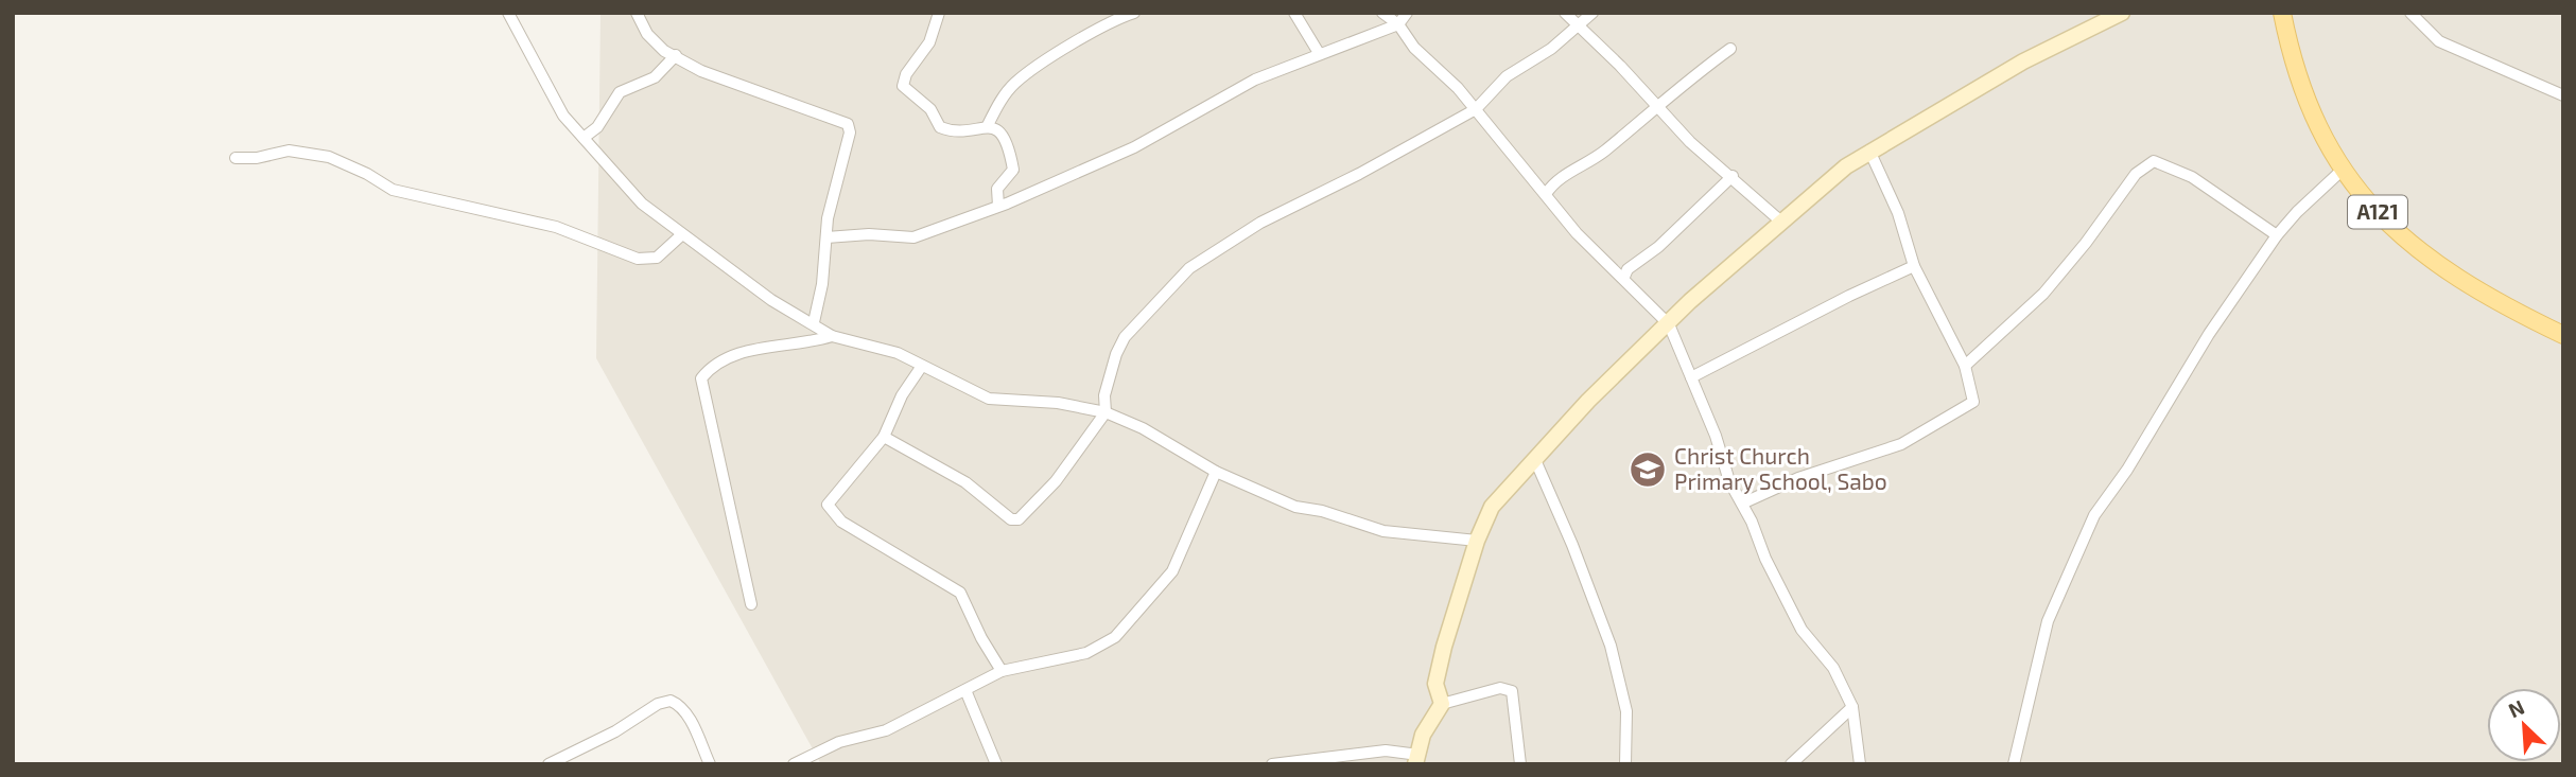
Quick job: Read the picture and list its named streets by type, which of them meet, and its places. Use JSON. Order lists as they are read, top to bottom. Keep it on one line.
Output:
{"streets":{"main road":["A121"]},"places":{"school or university":["Christ Church Primary School, Sabo"]},"north":"top left"}
